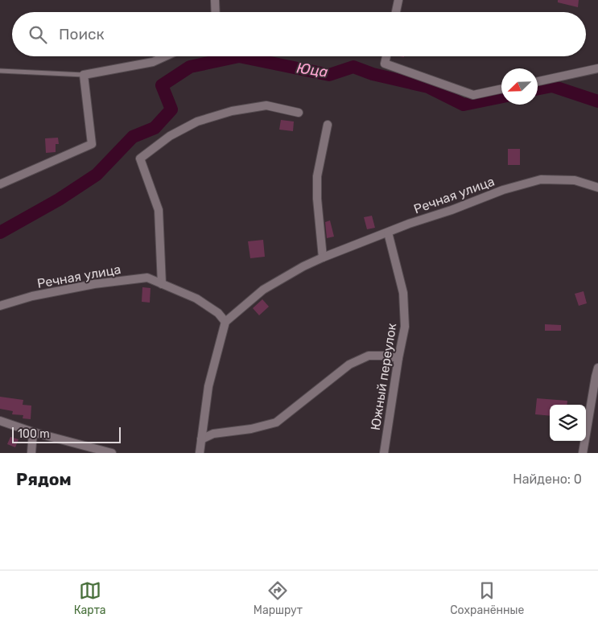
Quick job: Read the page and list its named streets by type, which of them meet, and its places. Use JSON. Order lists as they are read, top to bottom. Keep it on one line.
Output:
{"streets":{"street":["Речная улица","Южный переулок"]},"crossings":[["Речная улица","Южный переулок"]],"water":["Юца"],"scale_bar":"100 m","north":"bottom left","page":{"search":"Поиск","scale":"100 m","heading":["Рядом","Найдено: 0"],"nav":["Карта","Маршрут","Сохранённые"]}}
